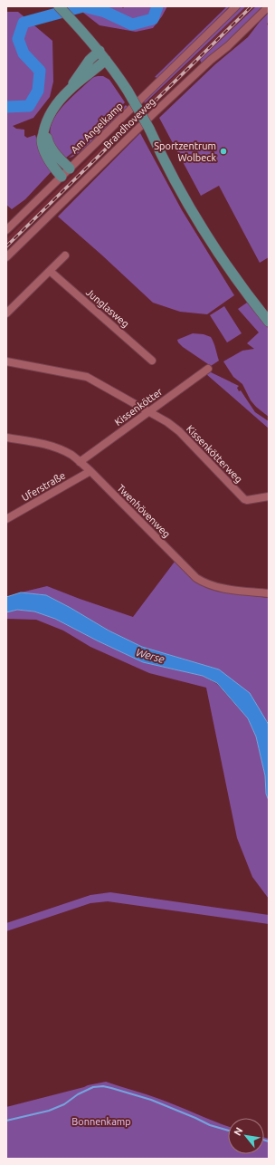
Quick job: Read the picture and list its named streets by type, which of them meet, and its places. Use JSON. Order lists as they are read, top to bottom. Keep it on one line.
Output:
{"streets":{"street":["Brandhoveweg","Am Angelkamp","Junglasweg","Kissenkötter","Kissenkötterweg","Uferstraße","Twenhövenweg"]},"crossings":[["Kissenkötter","Kissenkötterweg"],["Kissenkötter","Twenhövenweg"],["Uferstraße","Twenhövenweg"]],"water":["Werse"],"parks":["Bonnenkamp"],"places":["Sportzentrum Wolbeck"],"north":"top left"}
